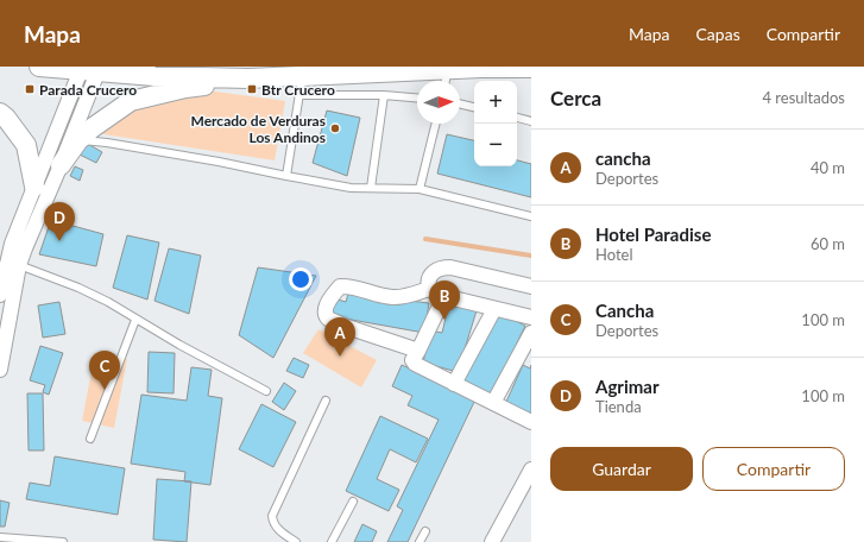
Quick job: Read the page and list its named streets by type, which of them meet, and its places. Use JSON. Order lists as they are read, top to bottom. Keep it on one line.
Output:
{"places":{"transit":["Parada Crucero","Btr Crucero"],"other":["Mercado de Verduras Los Andinos"]},"north":"right","page":{"header":"Mapa","nav":["Mapa","Capas","Compartir"],"heading":["Cerca","4 resultados"],"map_buttons":["+","−"],"list":[{"mark":"A","name":"cancha","note":"Deportes","value":"40 m"},{"mark":"B","name":"Hotel Paradise","note":"Hotel","value":"60 m"},{"mark":"C","name":"Cancha","note":"Deportes","value":"100 m"},{"mark":"D","name":"Agrimar","note":"Tienda","value":"100 m"}],"pins":["D","B","A","C"],"buttons":["Guardar","Compartir"]}}
